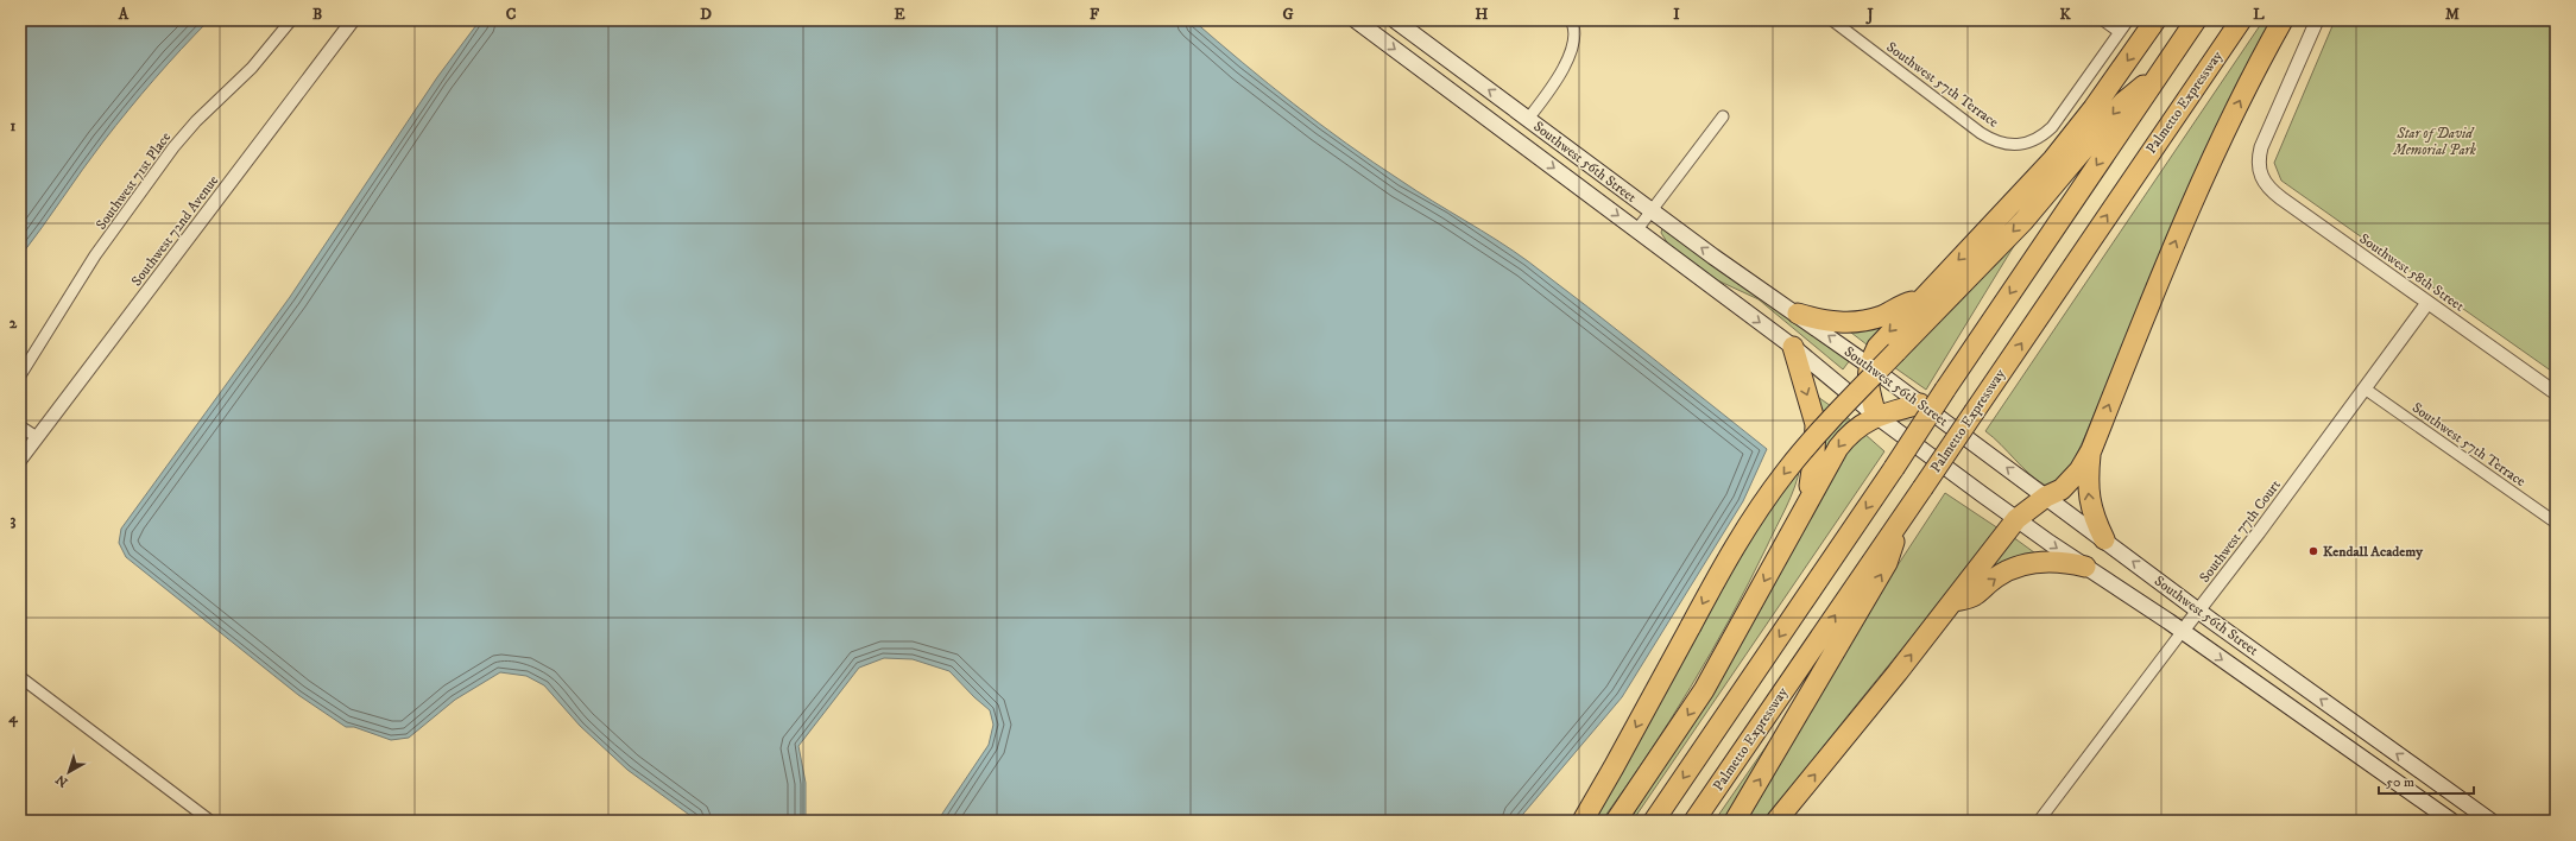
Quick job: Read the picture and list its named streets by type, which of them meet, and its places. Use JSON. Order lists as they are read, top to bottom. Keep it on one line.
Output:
{"streets":{"highway":["Palmetto Expressway"],"main road":["Southwest 56th Street"],"street":["Southwest 57th Terrace","Southwest 71st Place","Southwest 72nd Avenue","Southwest 58th Street","Southwest 77th Court"]},"crossings":[["Southwest 57th Terrace","Southwest 77th Court"],["Southwest 56th Street","Southwest 77th Court"],["Southwest 58th Street","Southwest 77th Court"]],"parks":["Star of David Memorial Park"],"places":["Kendall Academy"],"scale_bar":"50 m","north":"bottom left","grid":{"columns":["A","B","C","D","E","F","G","H","I","J","K","L","M"],"rows":["1","2","3","4"]}}
